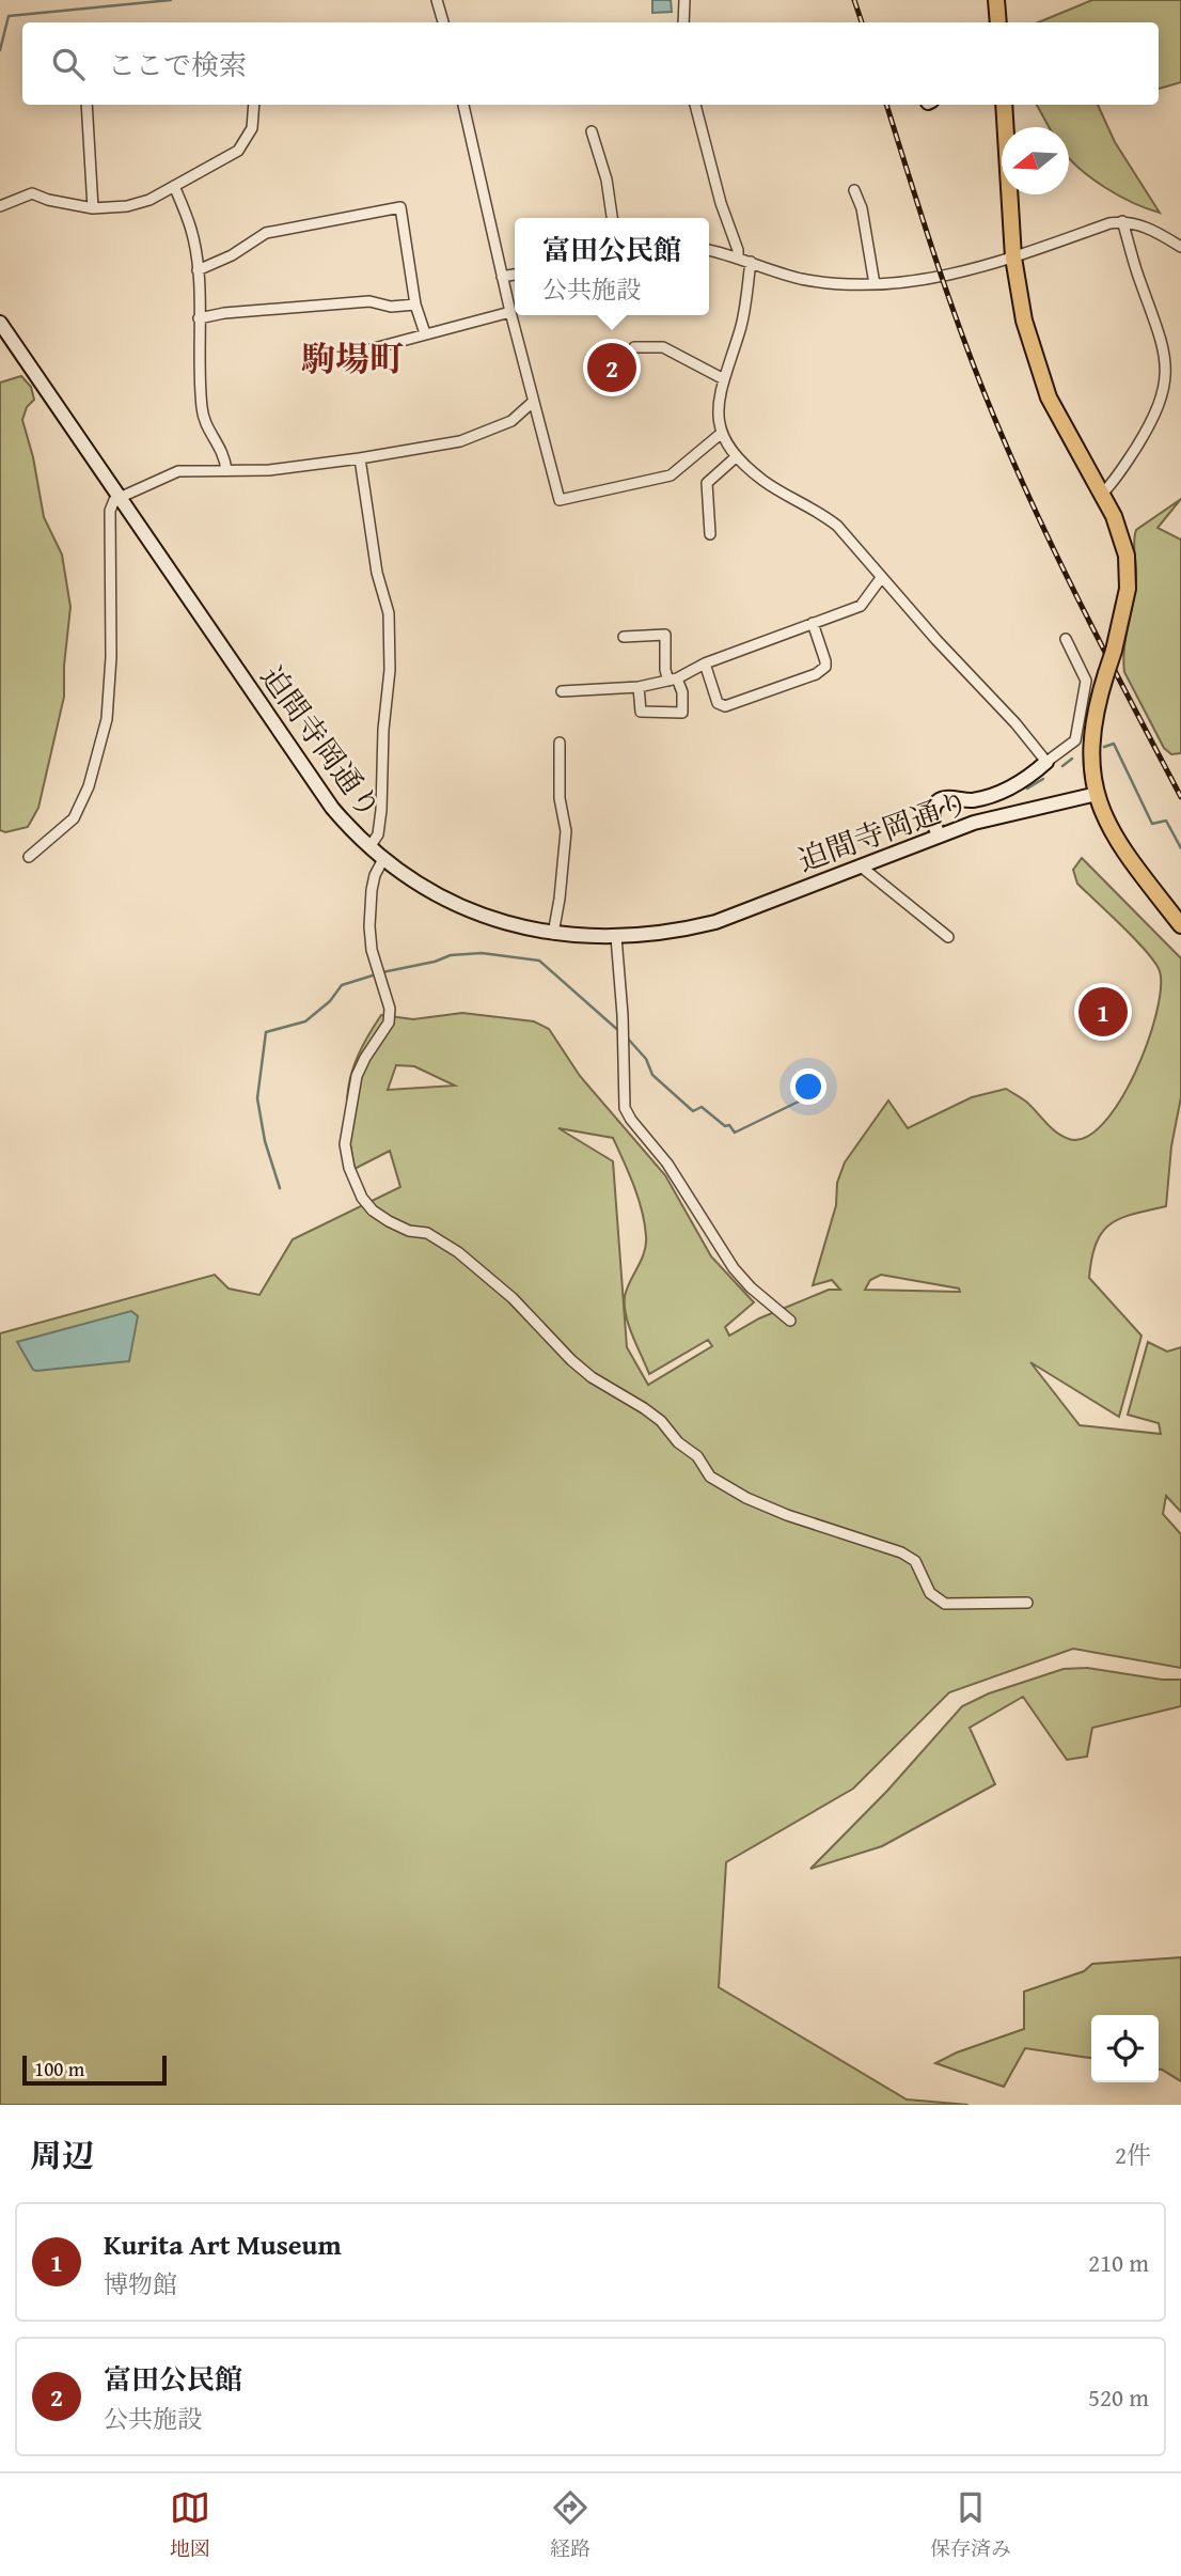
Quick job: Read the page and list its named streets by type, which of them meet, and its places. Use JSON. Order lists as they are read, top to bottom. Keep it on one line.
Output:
{"streets":{"street":["迫間寺岡通り"]},"districts":["駒場町"],"scale_bar":"100 m","north":"left","page":{"search":"ここで検索","popup":["富田公民館","公共施設"],"pins":["2","1"],"scale":"100 m","heading":["周辺","2件"],"list":[{"mark":"1","name":"Kurita Art Museum","note":"博物館","value":"210 m"},{"mark":"2","name":"富田公民館","note":"公共施設","value":"520 m"}],"nav":["地図","経路","保存済み"]}}
